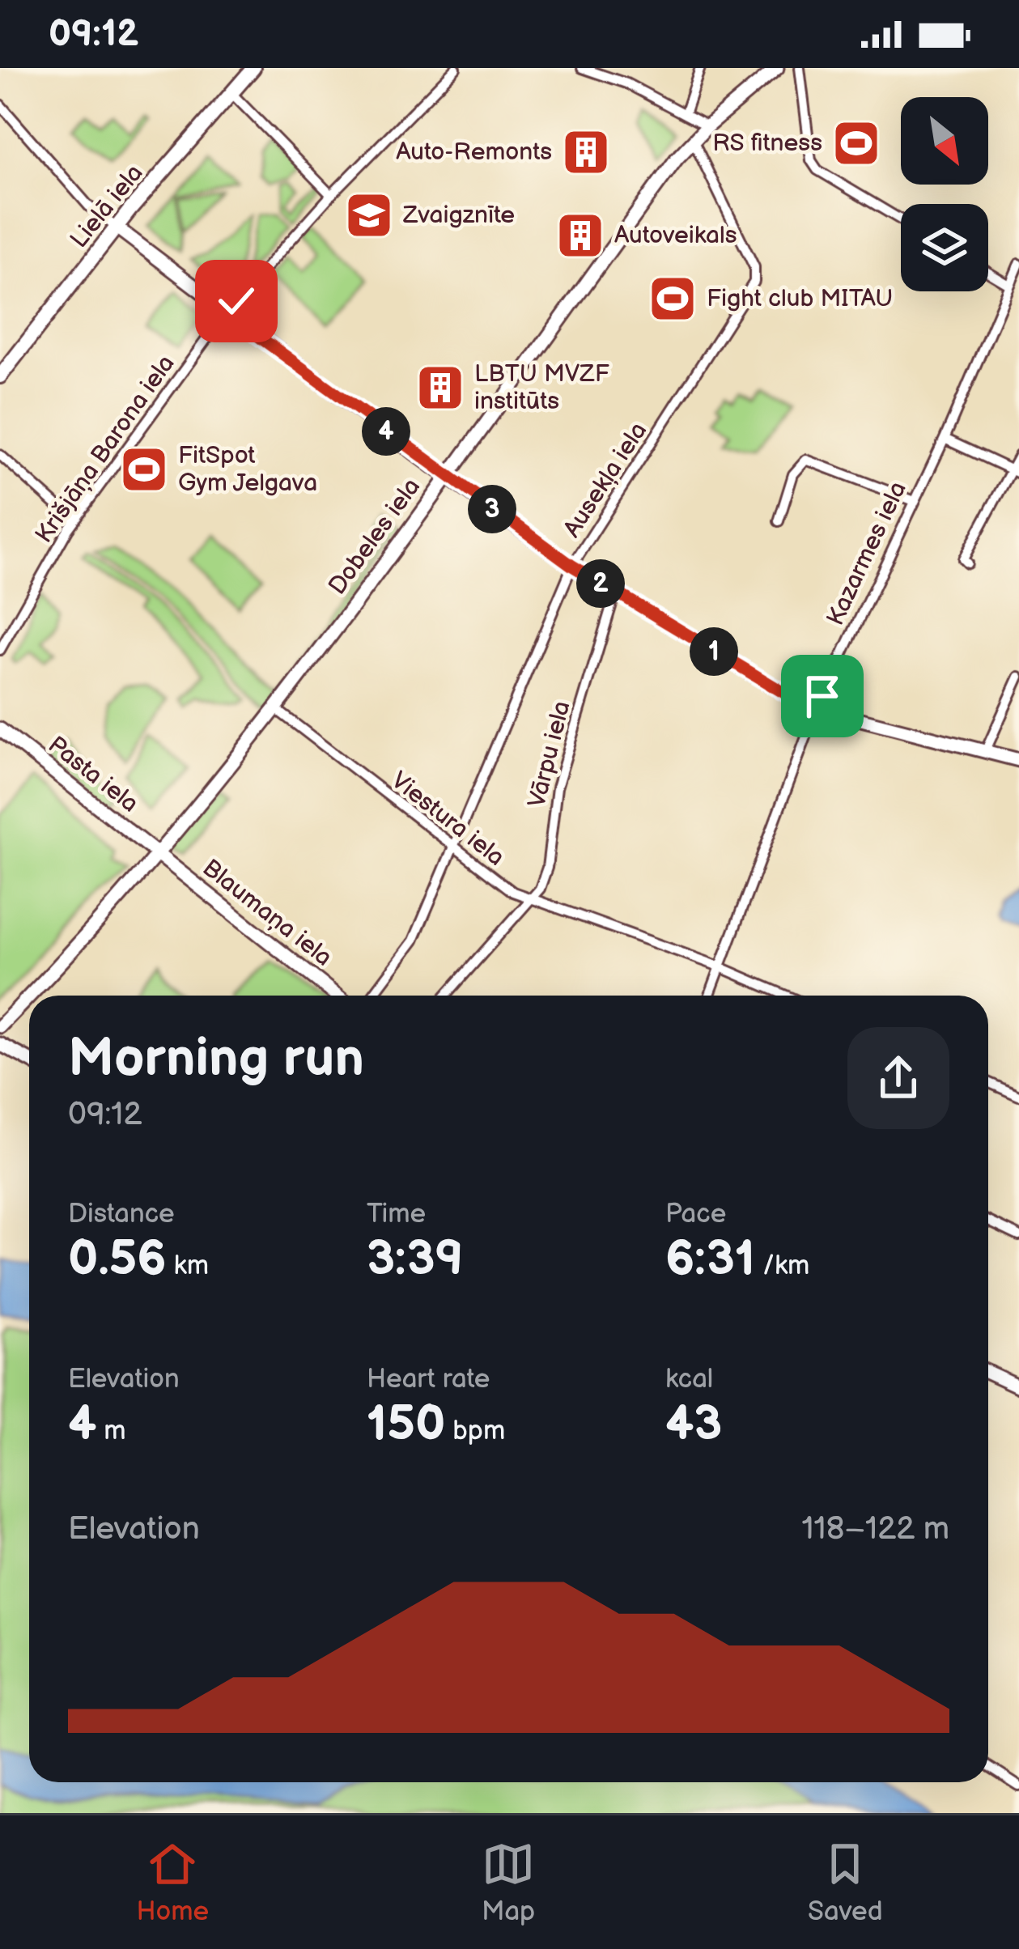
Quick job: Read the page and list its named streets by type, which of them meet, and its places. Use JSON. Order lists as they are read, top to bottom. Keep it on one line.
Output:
{"streets":{"main road":["Lielā iela"],"street":["Krišjāņa Barona iela","Ausekļa iela","Dobeles iela","Kazarmes iela","Vārpu iela","Pasta iela","Viestura iela","Blaumaņa iela"]},"crossings":[["Ausekļa iela","Dobeles iela"],["Ausekļa iela","Viestura iela"],["Dobeles iela","Pasta iela"],["Dobeles iela","Viestura iela"],["Dobeles iela","Blaumaņa iela"],["Kazarmes iela","Viestura iela"],["Vārpu iela","Viestura iela"],["Pasta iela","Blaumaņa iela"]],"places":{"sports":["RS fitness","Fight club MITAU","FitSpot Gym Jelgava"],"building":["Auto-Remonts","Autoveikals","LBTU MVZF institūts"],"school or university":["Zvaigznīte"]},"north":"bottom right","page":{"status":"09:12","pins":["4","3","2","1"],"heading":["Morning run","09:12"],"stats":[["Distance","0.56 km"],["Time","3:39"],["Pace","6:31 /km"],["Elevation","4 m"],["Heart rate","150 bpm"],["kcal","43"]],"chart":["Elevation","118–122 m"],"tabs":["Home","Map","Saved"]}}
